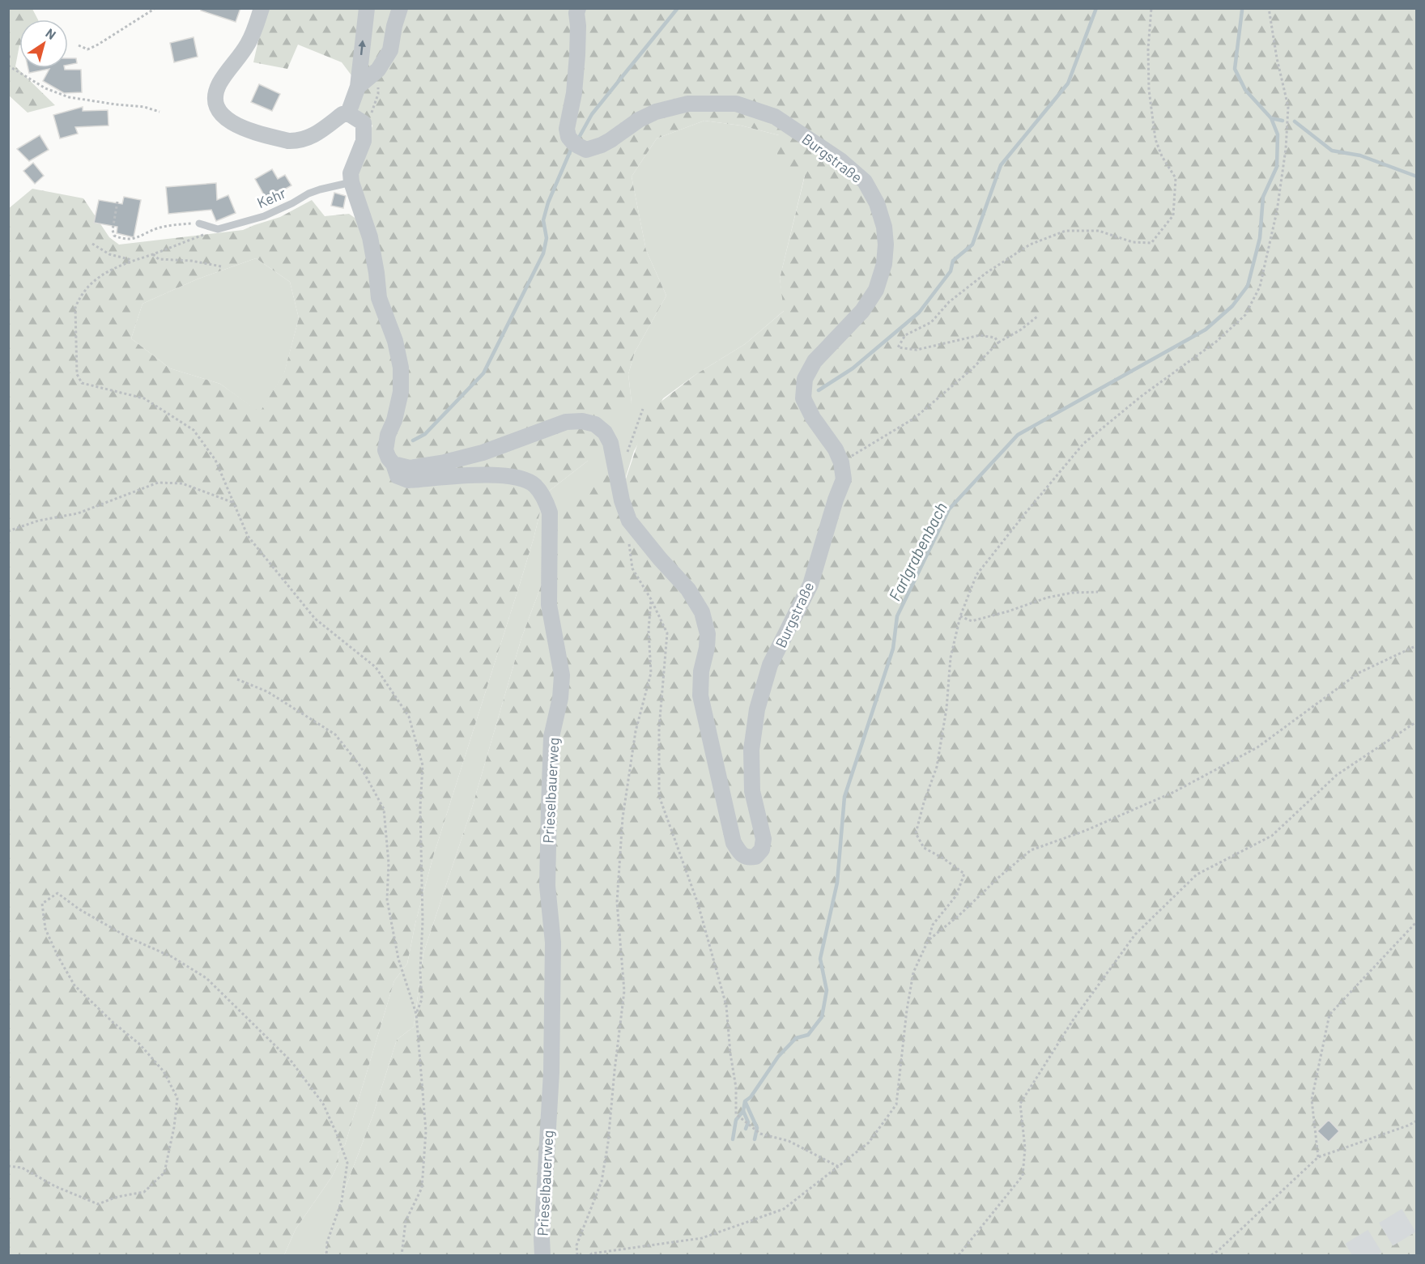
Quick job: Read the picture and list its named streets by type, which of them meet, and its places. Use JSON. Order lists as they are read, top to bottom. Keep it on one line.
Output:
{"streets":{"street":["Burgstraße","Prieselbauerweg"],"lane":["Kehr"]},"crossings":[["Burgstraße","Prieselbauerweg"],["Kehr","Prieselbauerweg"]],"water":["Farlgrabenbach"],"north":"top right"}
